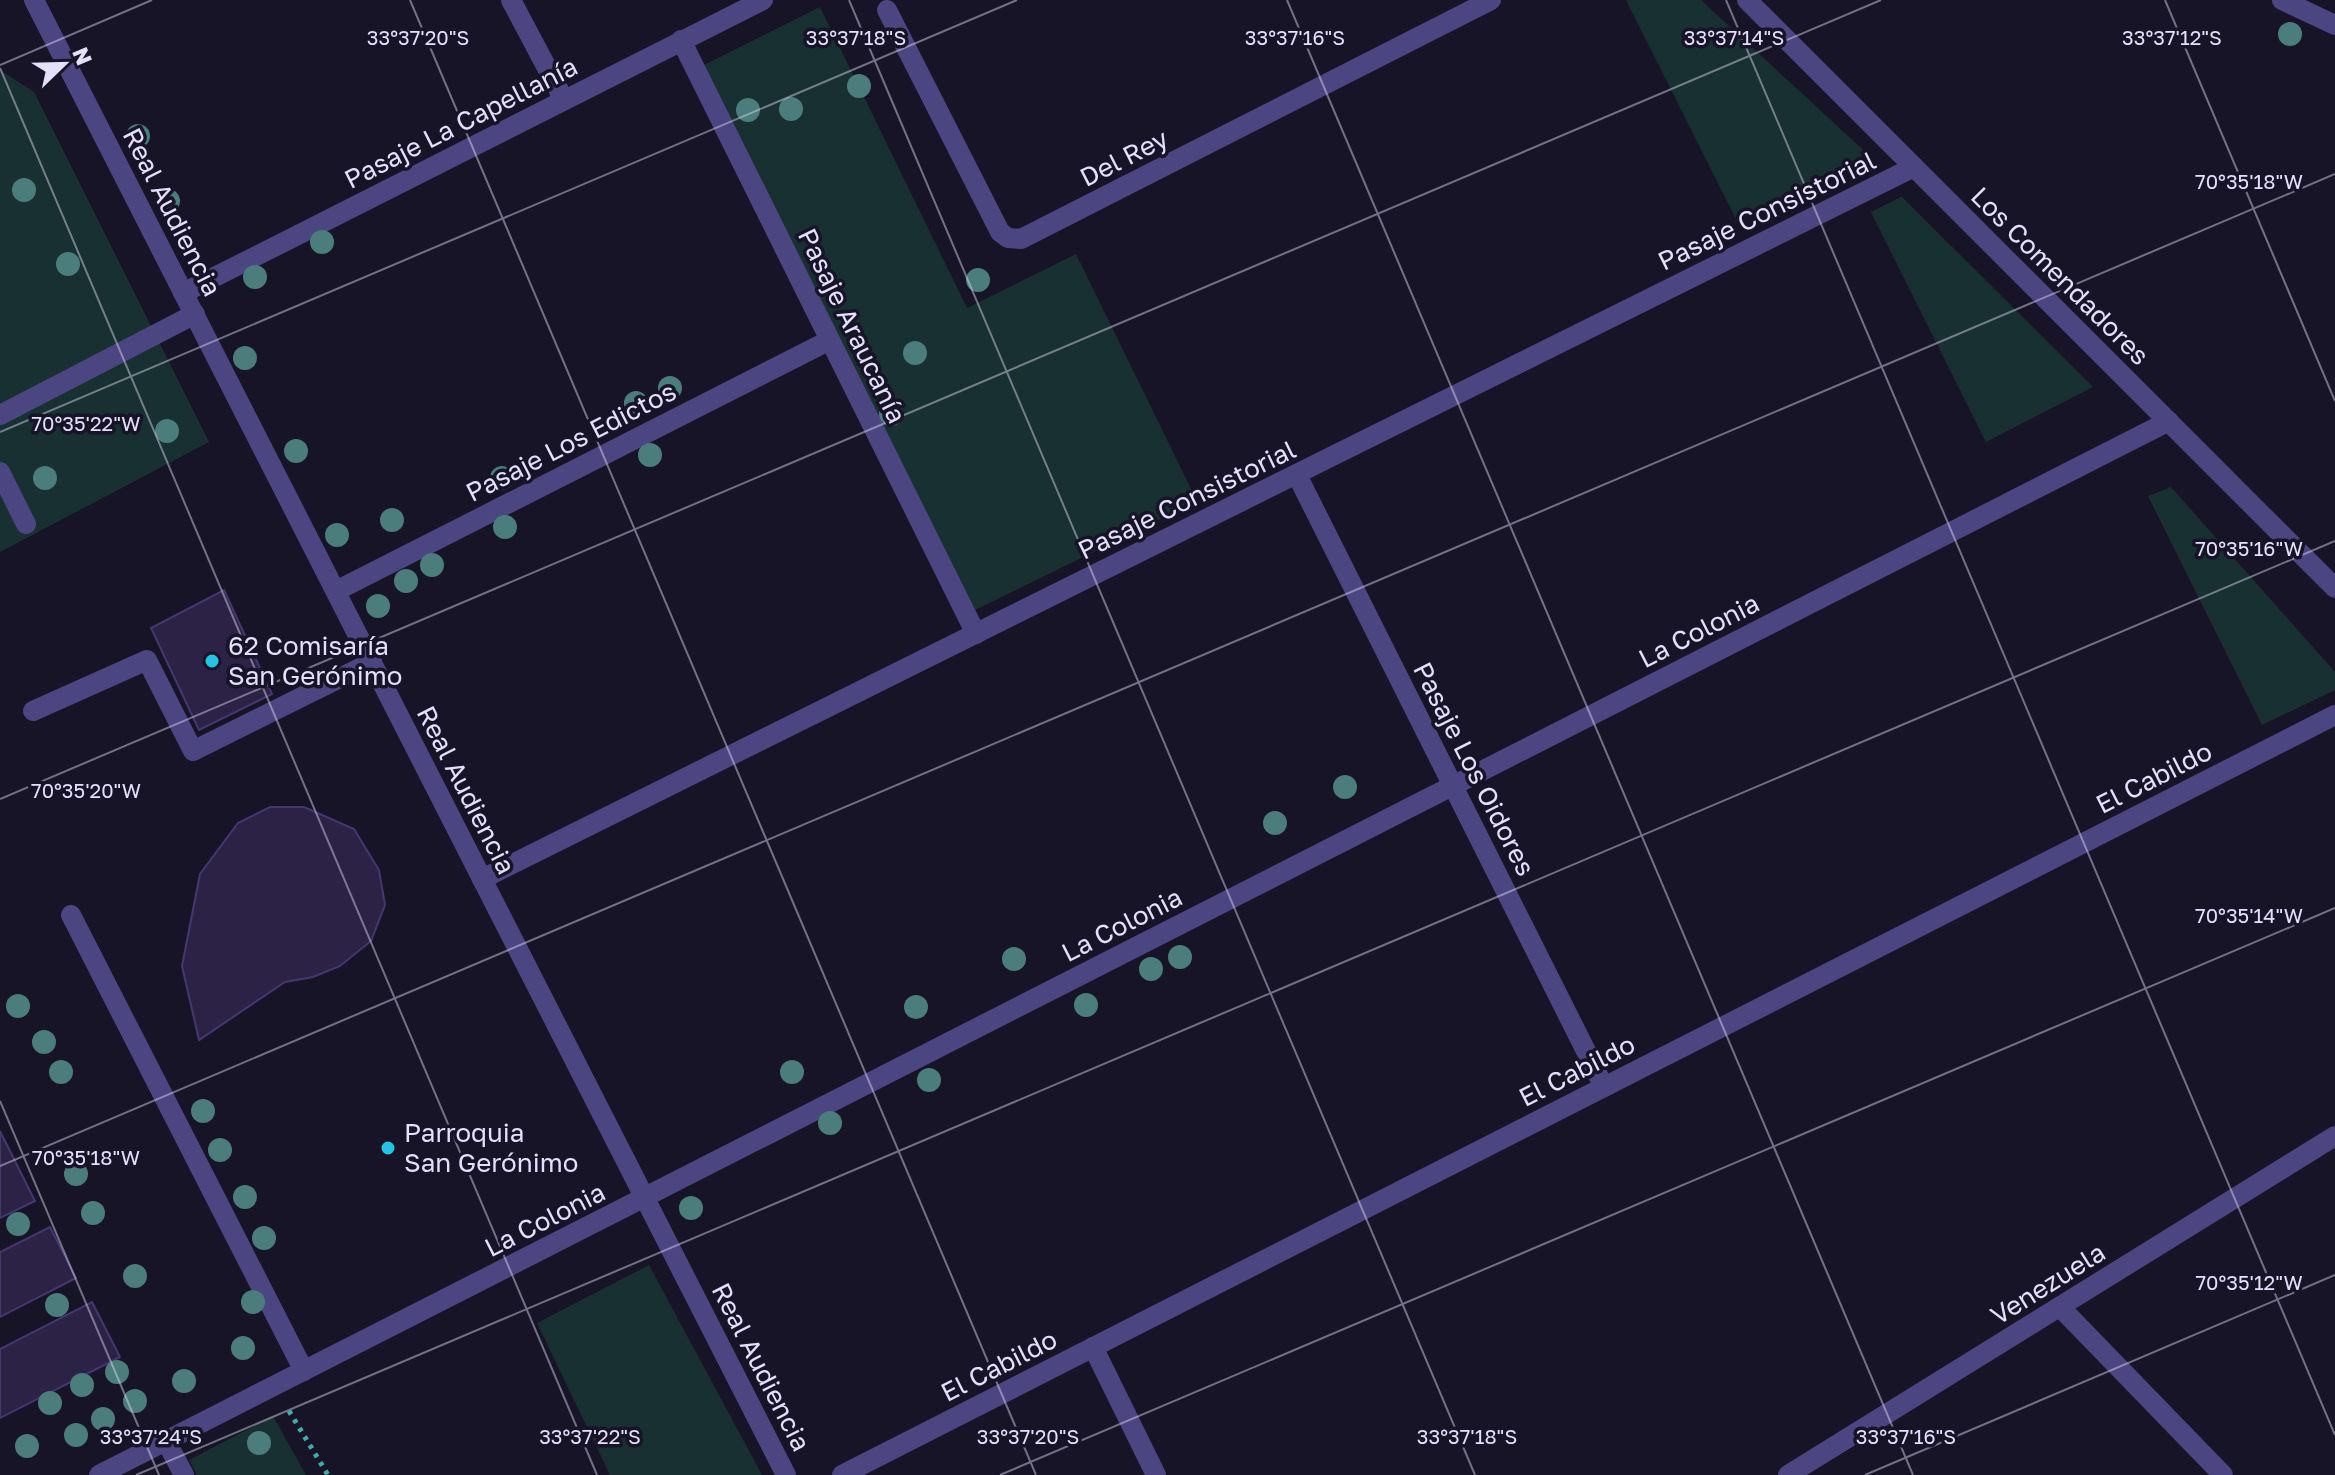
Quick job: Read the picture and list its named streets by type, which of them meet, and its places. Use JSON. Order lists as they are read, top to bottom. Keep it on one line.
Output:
{"streets":{"street":["Pasaje La Capellanía","Del Rey","Pasaje Consistorial","Real Audiencia","Los Comendadores","Pasaje Araucanía","Pasaje Los Edictos","La Colonia","Pasaje Los Oidores","El Cabildo","Venezuela"]},"crossings":[["Pasaje La Capellanía","Real Audiencia"],["Pasaje La Capellanía","Pasaje Araucanía"],["Pasaje Consistorial","Real Audiencia"],["Pasaje Consistorial","Los Comendadores"],["Pasaje Consistorial","Pasaje Araucanía"],["Pasaje Consistorial","Pasaje Los Oidores"],["Real Audiencia","Pasaje Los Edictos"],["Real Audiencia","La Colonia"],["Los Comendadores","La Colonia"],["Pasaje Araucanía","Pasaje Los Edictos"],["La Colonia","Pasaje Los Oidores"],["Pasaje Los Oidores","El Cabildo"]],"places":["62 Comisaría San Gerónimo","Parroquia San Gerónimo"],"north":"top right","coordinates":["33°37'20\"S","33°37'18\"S","33°37'16\"S","33°37'14\"S","33°37'12\"S","70°35'18\"W","70°35'22\"W","70°35'16\"W","70°35'20\"W","70°35'14\"W","70°35'12\"W","33°37'24\"S","33°37'22\"S"]}
